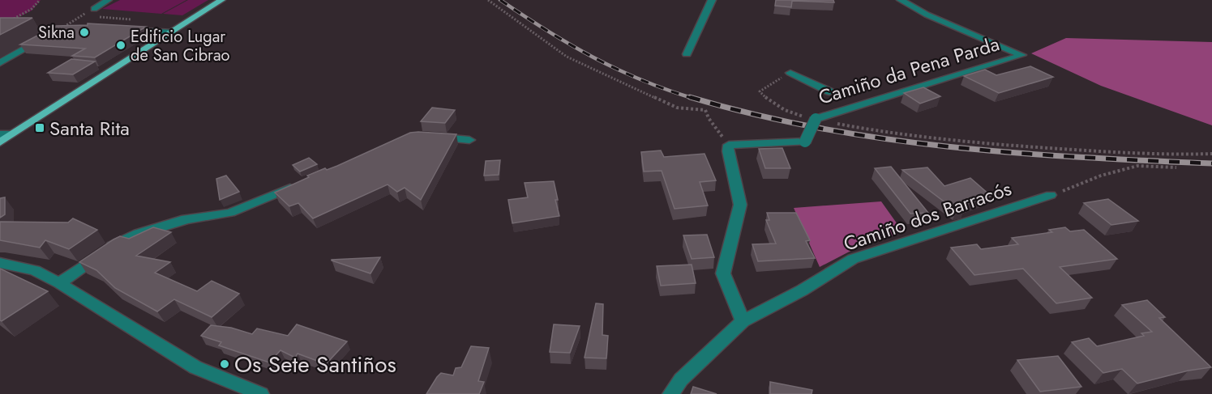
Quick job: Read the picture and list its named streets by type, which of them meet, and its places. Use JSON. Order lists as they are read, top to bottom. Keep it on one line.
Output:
{"streets":{"street":["Camiño da Pena Parda","Camiño dos Barracós"]},"places":{"other":["Sikna","Edificio Lugar de San Cibrao","Os Sete Santiños"],"transit":["Santa Rita"]}}
